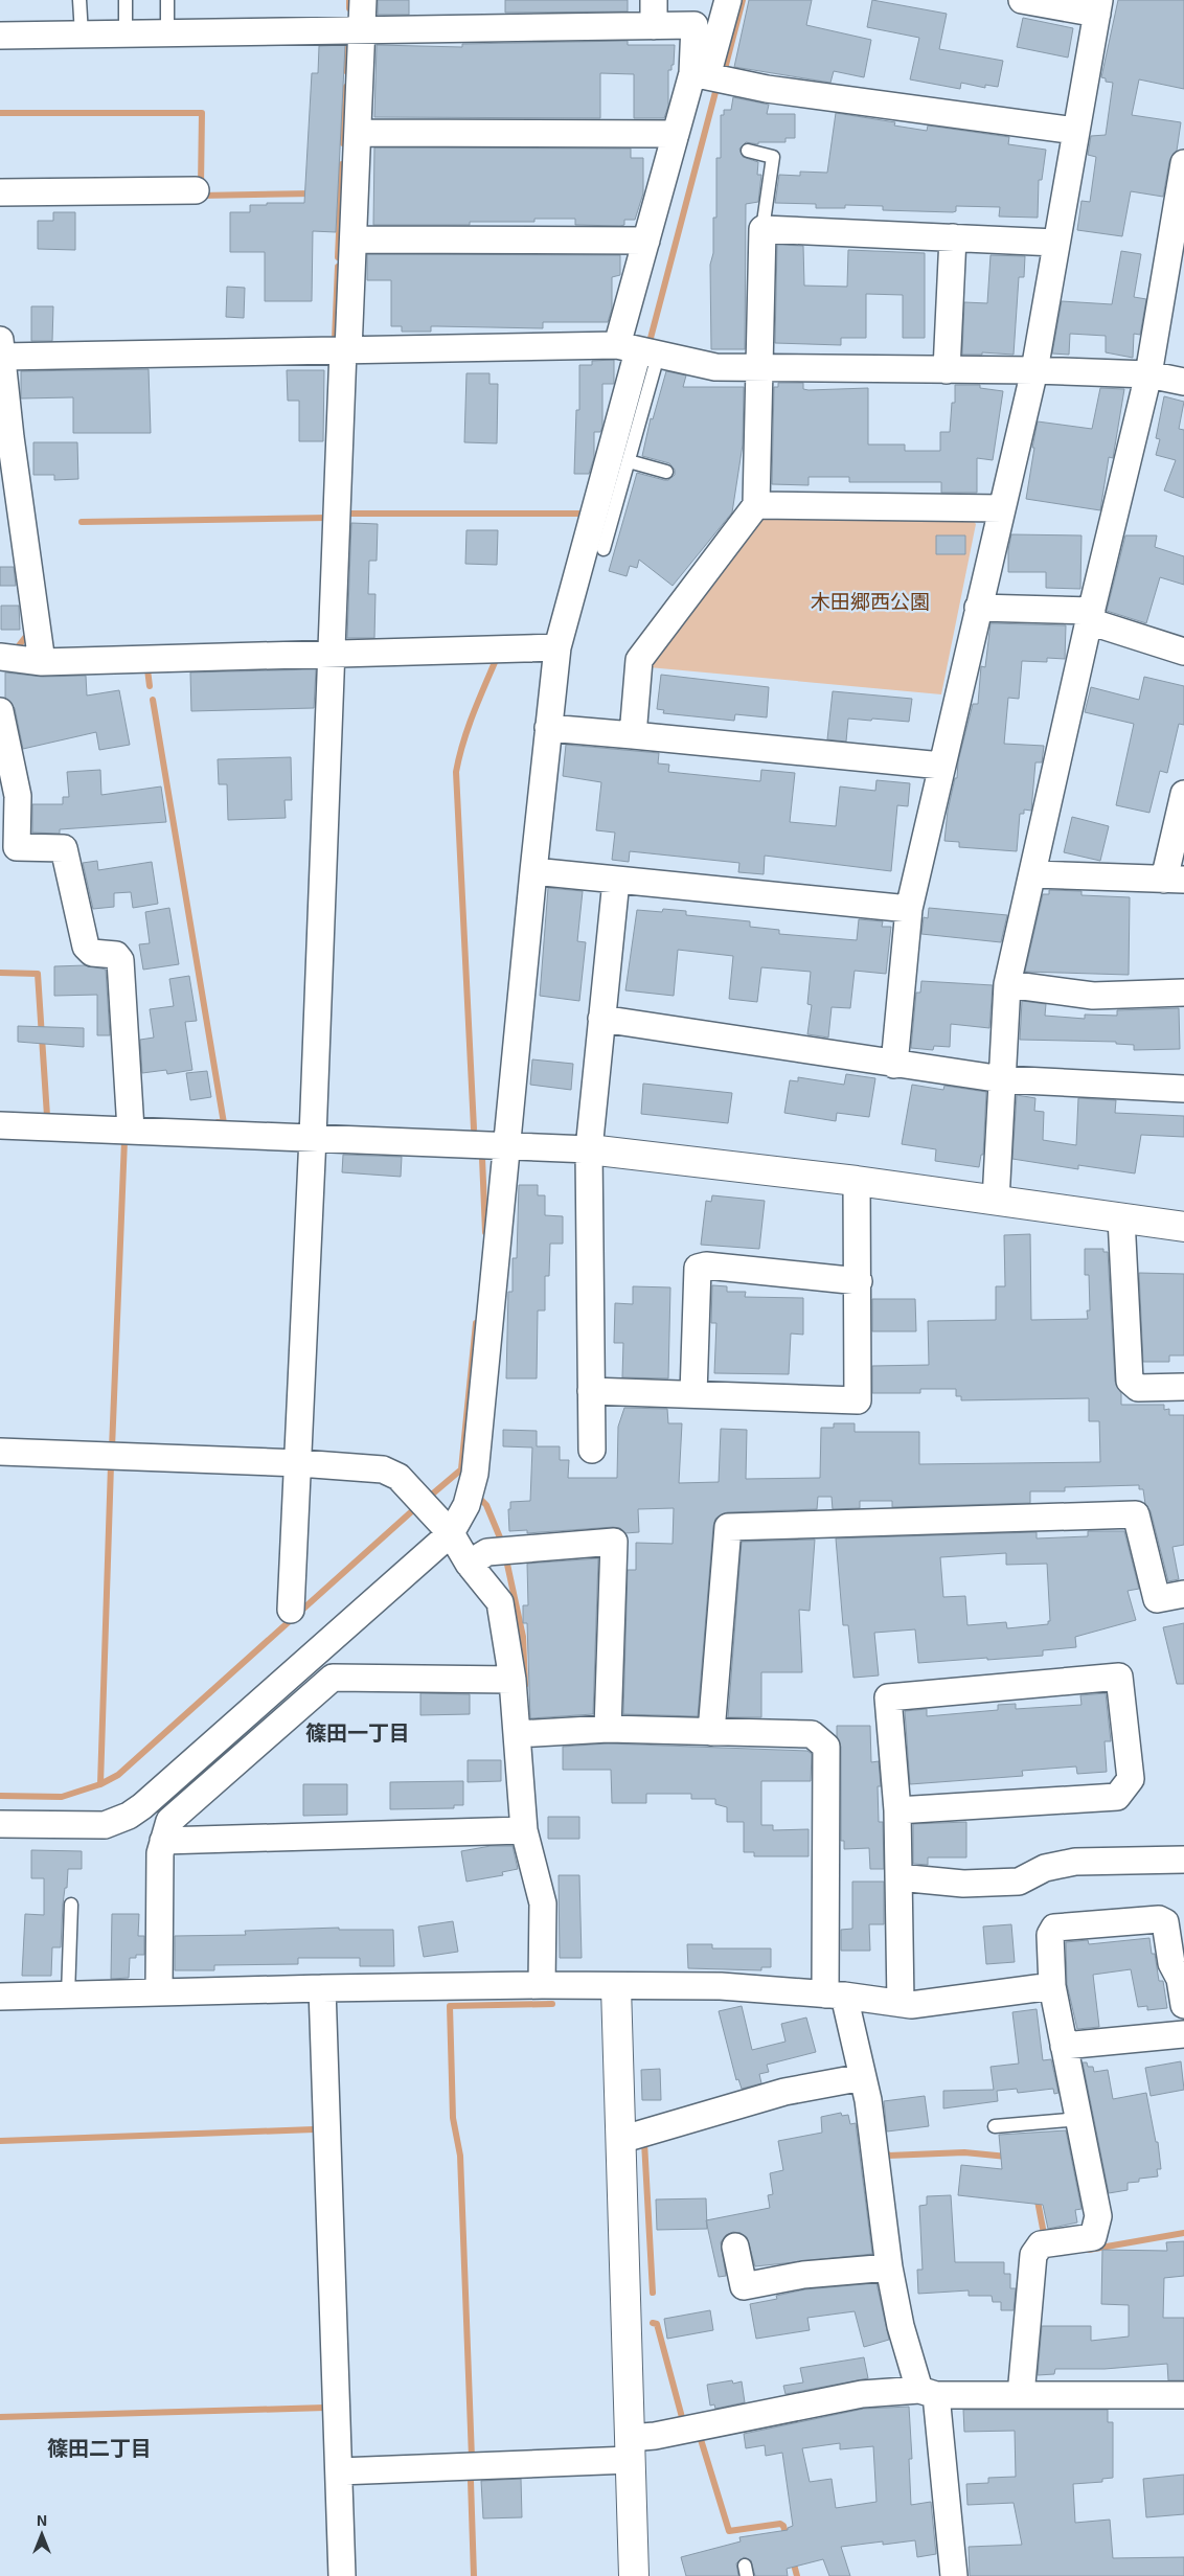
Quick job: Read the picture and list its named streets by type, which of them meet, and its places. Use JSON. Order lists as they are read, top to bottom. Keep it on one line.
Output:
{"districts":["篠田一丁目","篠田二丁目"],"parks":["木田郷西公園"],"north":"top"}
